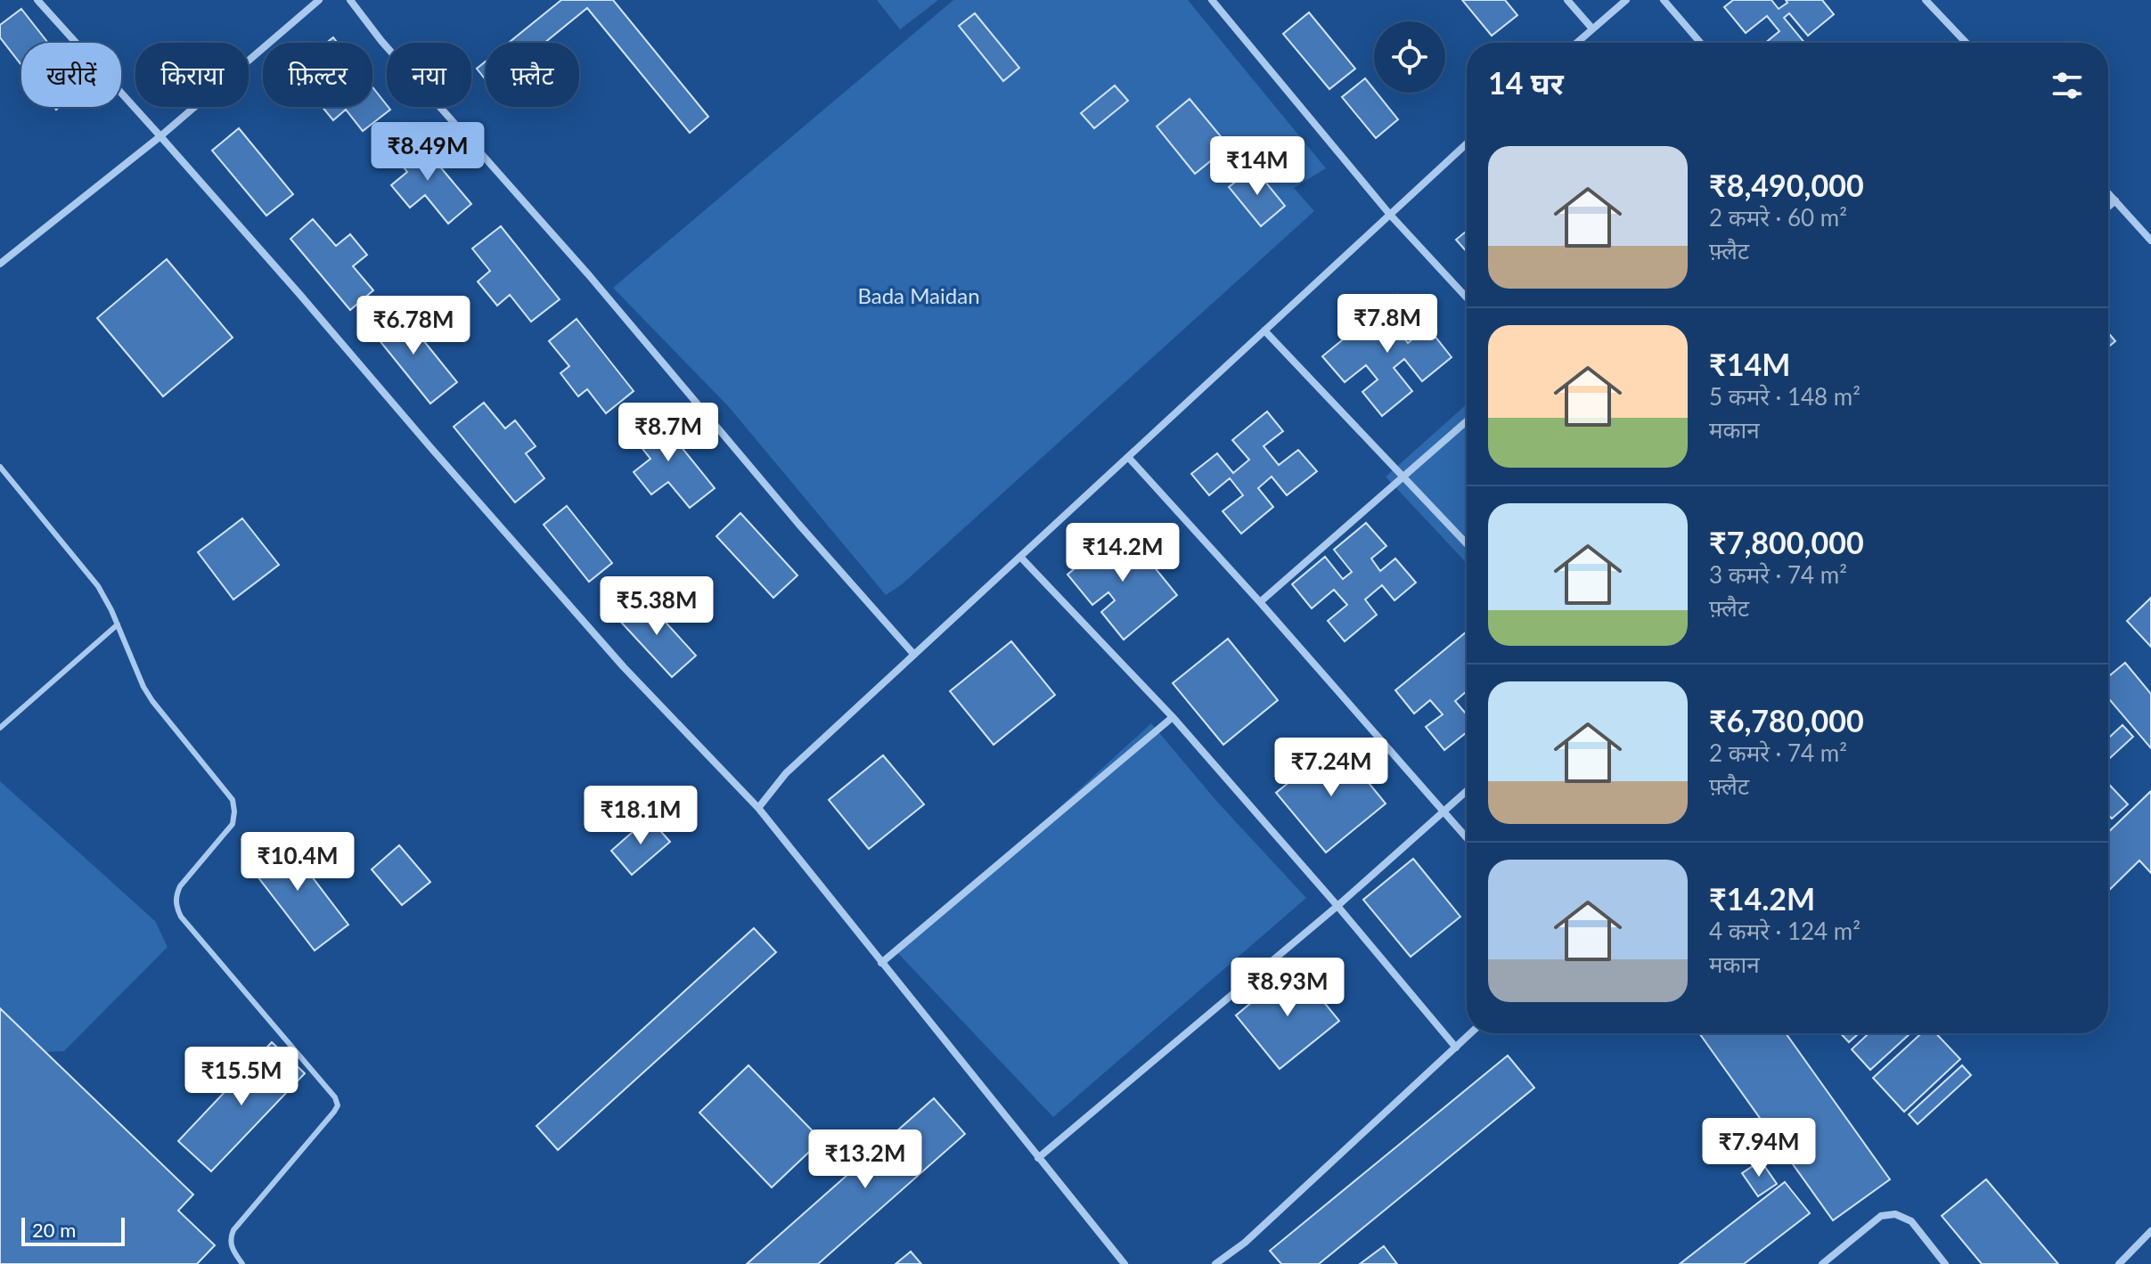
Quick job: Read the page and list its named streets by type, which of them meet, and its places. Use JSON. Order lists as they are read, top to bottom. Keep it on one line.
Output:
{"parks":["Bada Maidan"],"scale_bar":"20 m","page":{"chip":["खरीदें","किराया","फ़िल्टर","नया","फ़्लैट"],"heading":"14 घर","price":["₹8.49M","₹14M","₹7.8M","₹6.78M","₹8.7M","₹14.2M","₹5.38M","₹7.24M","₹18.1M","₹10.4M","₹8.93M","₹15.5M","₹7.94M","₹13.2M"],"list":[{"name":"₹8,490,000","note":"2 कमरे · 60 m² · फ़्लैट"},{"name":"₹14M","note":"5 कमरे · 148 m² · मकान"},{"name":"₹7,800,000","note":"3 कमरे · 74 m² · फ़्लैट"},{"name":"₹6,780,000","note":"2 कमरे · 74 m² · फ़्लैट"},{"name":"₹14.2M","note":"4 कमरे · 124 m² · मकान"}],"scale":"20 m"}}
